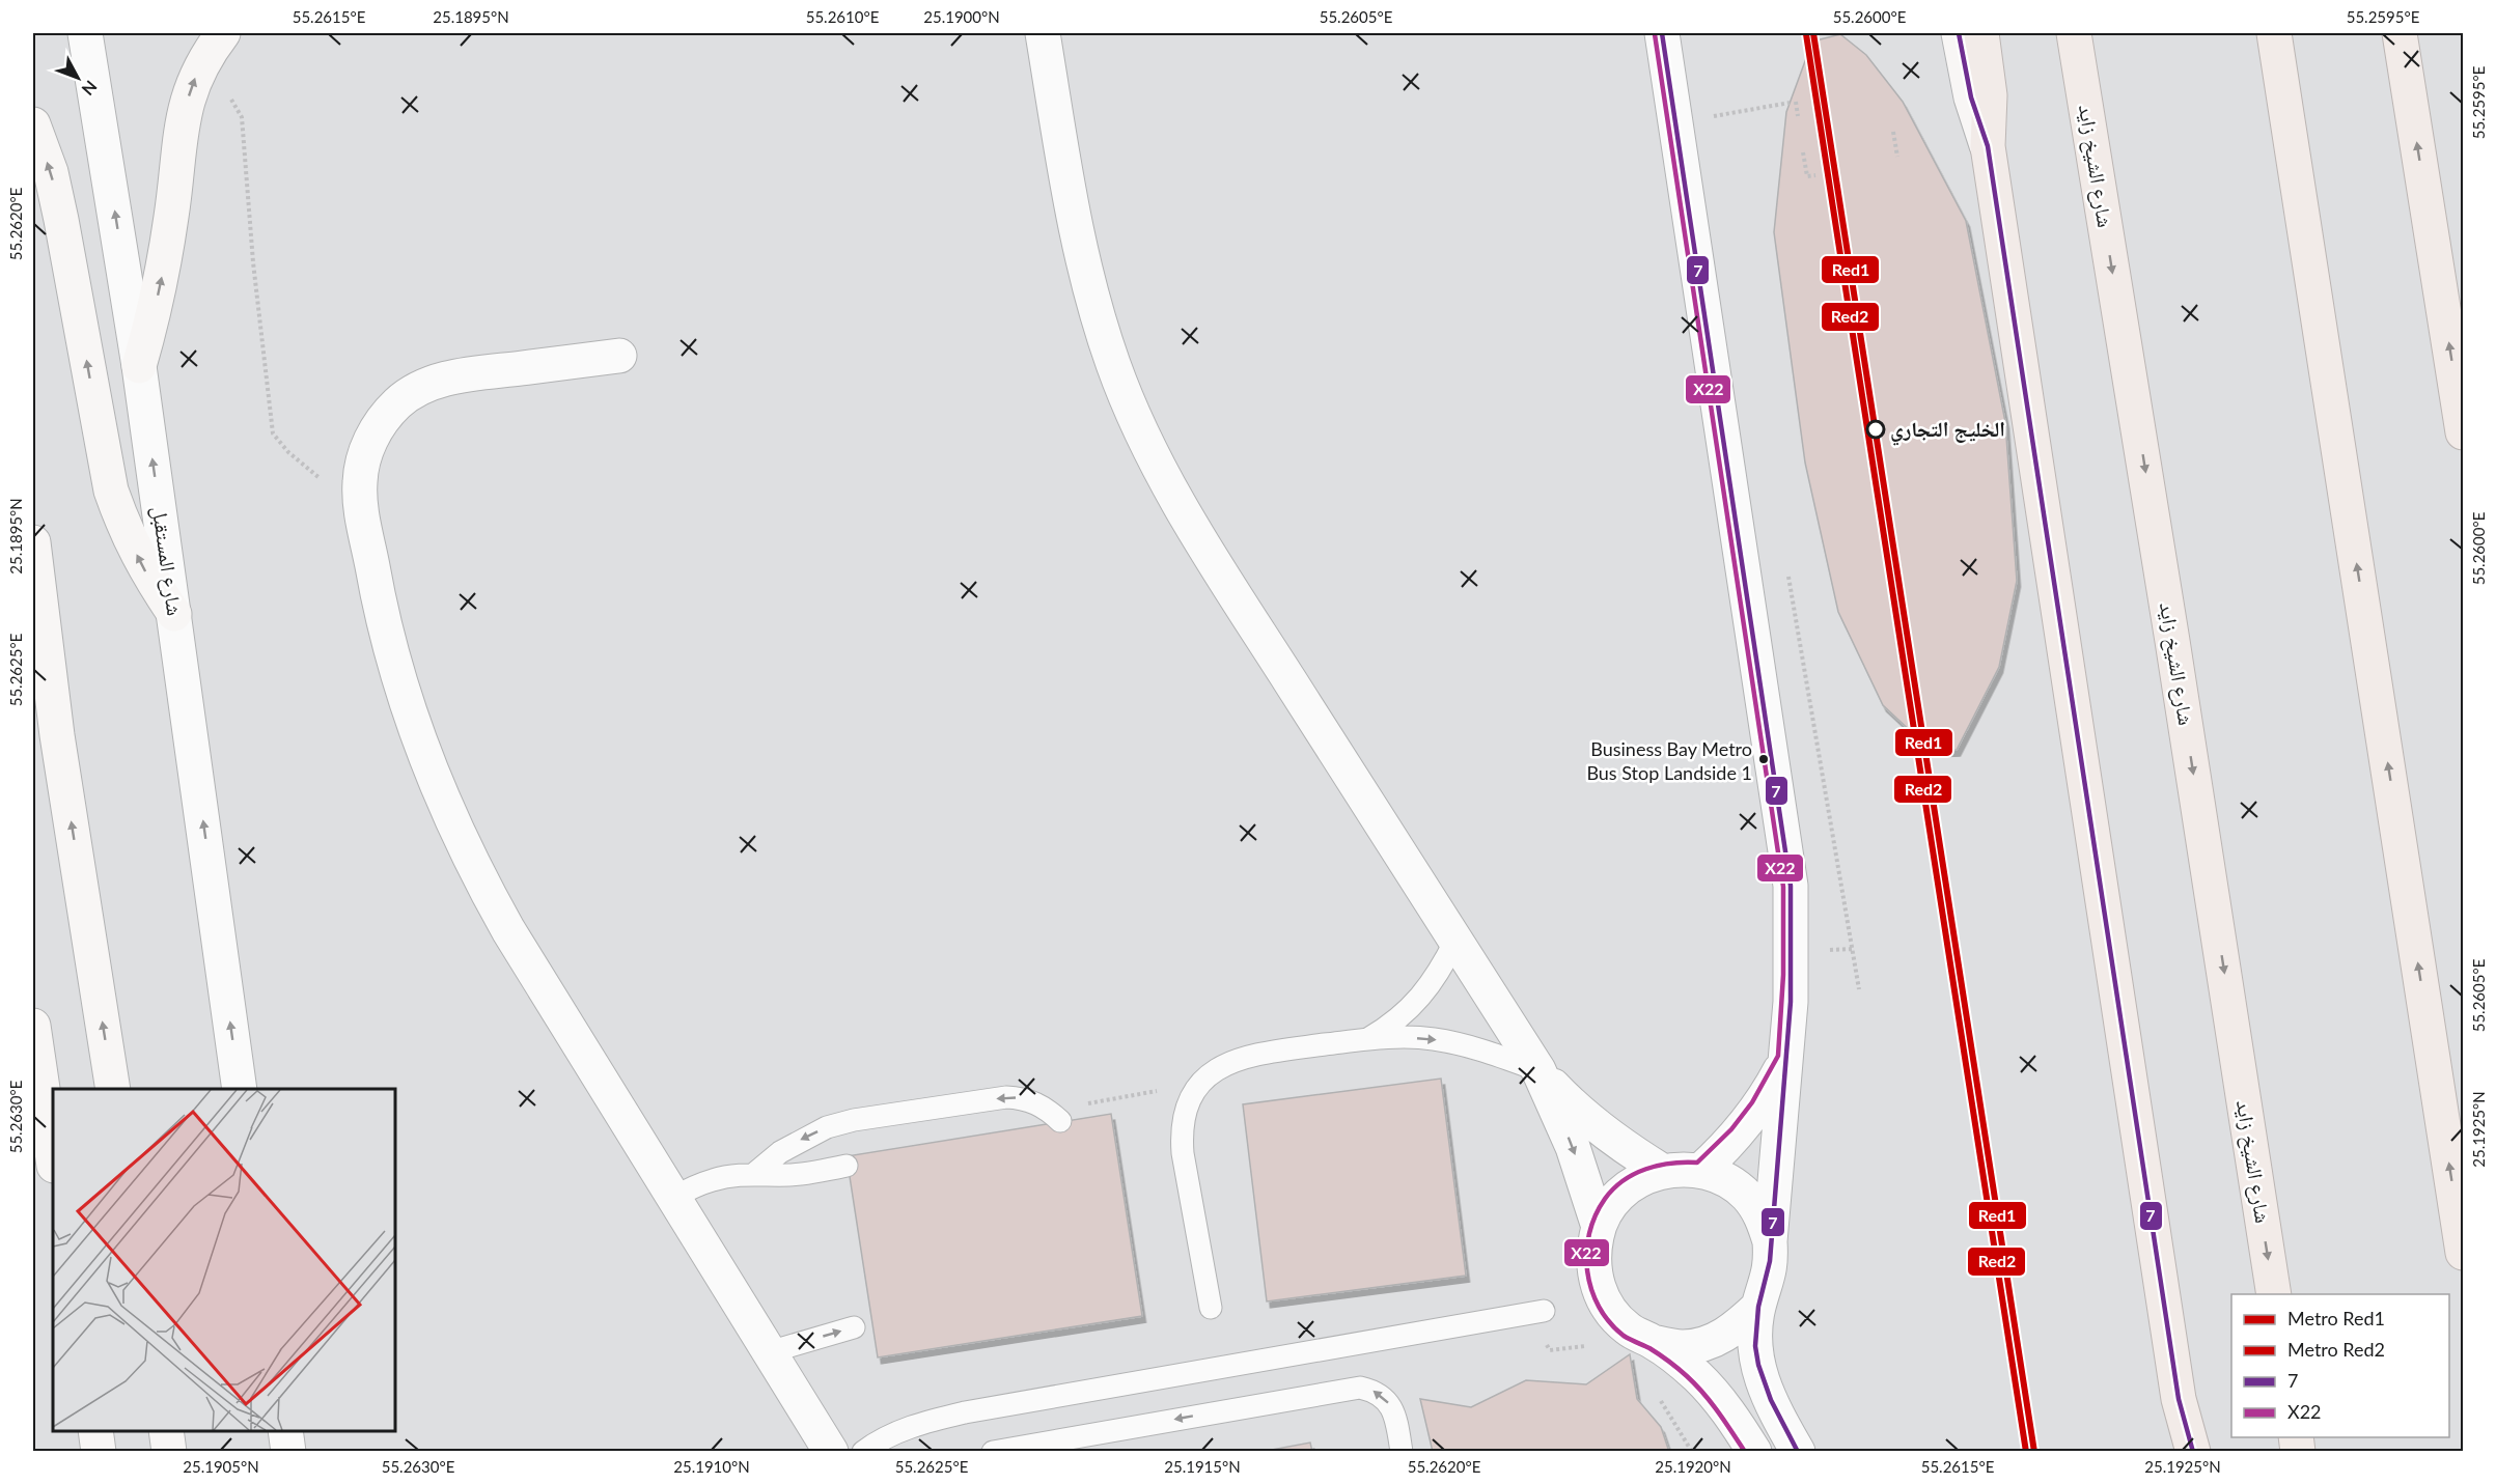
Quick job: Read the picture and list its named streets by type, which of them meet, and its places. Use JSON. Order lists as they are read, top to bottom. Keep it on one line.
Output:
{"streets":{"highway":["شارع الشيخ زايد"],"street":["شارع المستقبل"]},"places":["الخليج التجاري","Business Bay Metro Bus Stop Landside 1"],"lines":["metro line Red1","transit line 7","metro line Red2","transit line X22"],"legend":["Metro Red1","Metro Red2","7","X22"],"north":"bottom right","coordinates":["55.2615°E","25.1895°N","55.2610°E","25.1900°N","55.2605°E","55.2600°E","55.2595°E","55.2620°E","55.2625°E","55.2630°E","25.1925°N","25.1905°N","25.1910°N","25.1915°N","25.1920°N"]}
